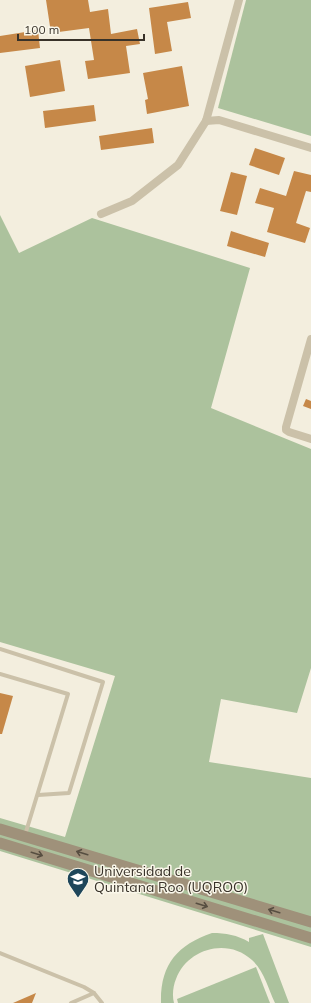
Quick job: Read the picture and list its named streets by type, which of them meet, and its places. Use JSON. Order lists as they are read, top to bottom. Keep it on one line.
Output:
{"places":{"school or university":["Universidad de Quintana Roo (UQROO)"]},"scale_bar":"100 m"}
